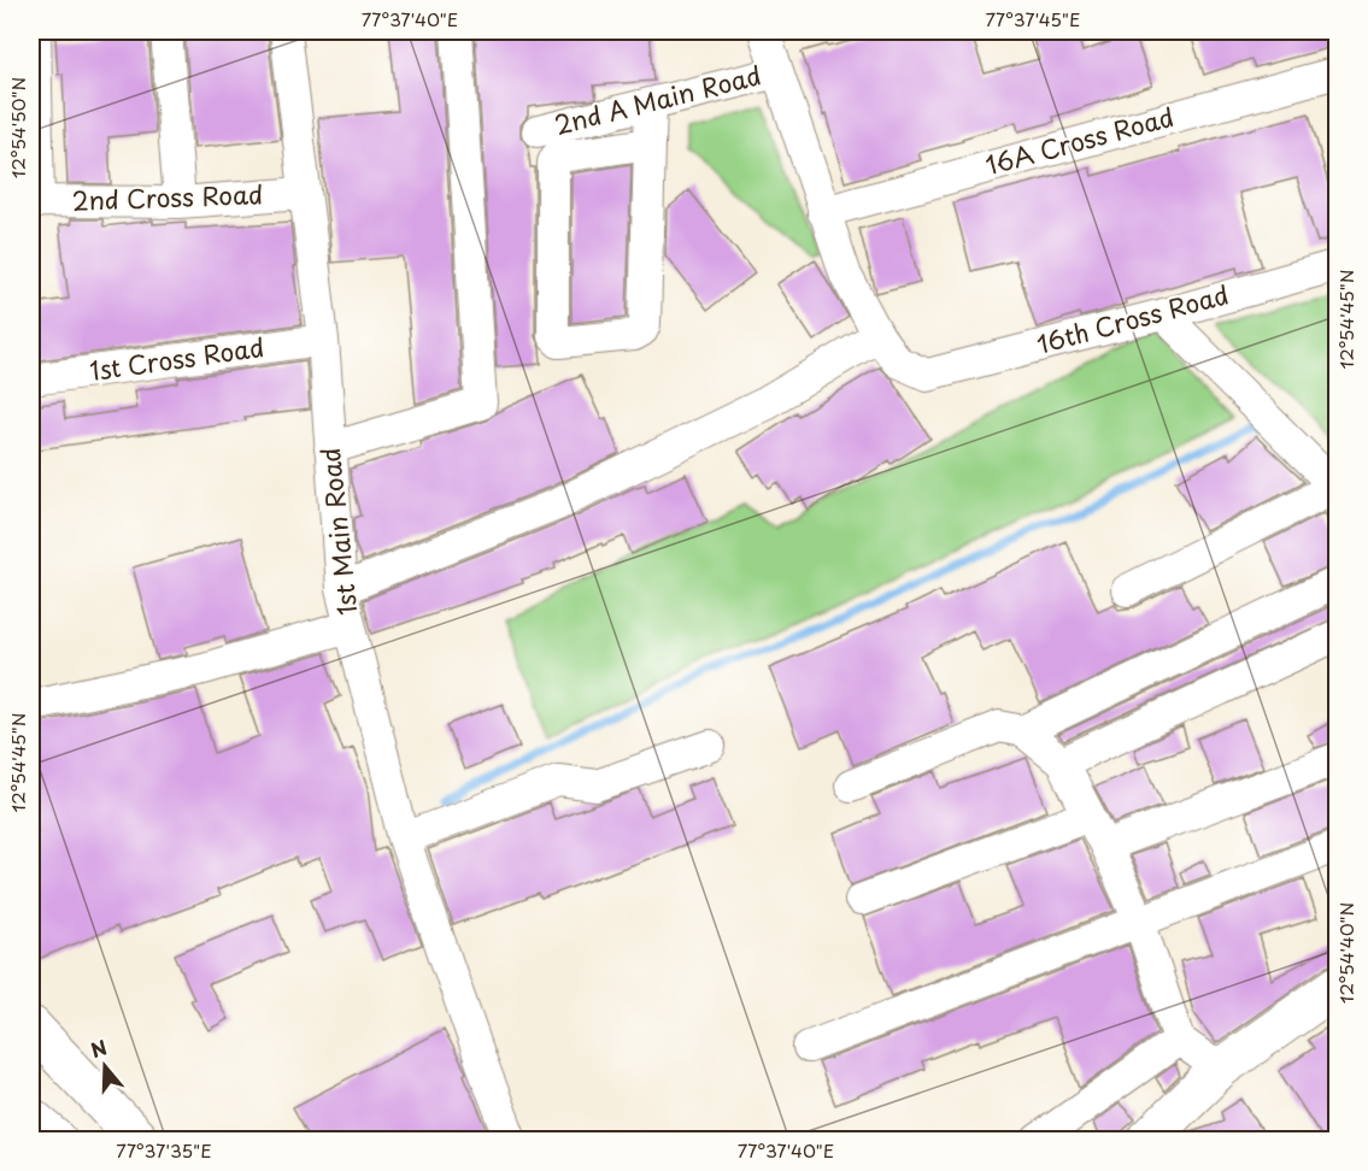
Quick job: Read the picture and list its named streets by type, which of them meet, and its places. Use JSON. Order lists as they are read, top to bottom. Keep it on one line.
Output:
{"streets":{"street":["2nd A Main Road","16A Cross Road","2nd Cross Road","16th Cross Road","1st Cross Road","1st Main Road"]},"crossings":[["2nd Cross Road","1st Main Road"],["1st Cross Road","1st Main Road"]],"north":"top","coordinates":["77°37'40\"E","77°37'45\"E","12°54'50\"N","12°54'45\"N","12°54'40\"N","77°37'35\"E"]}
